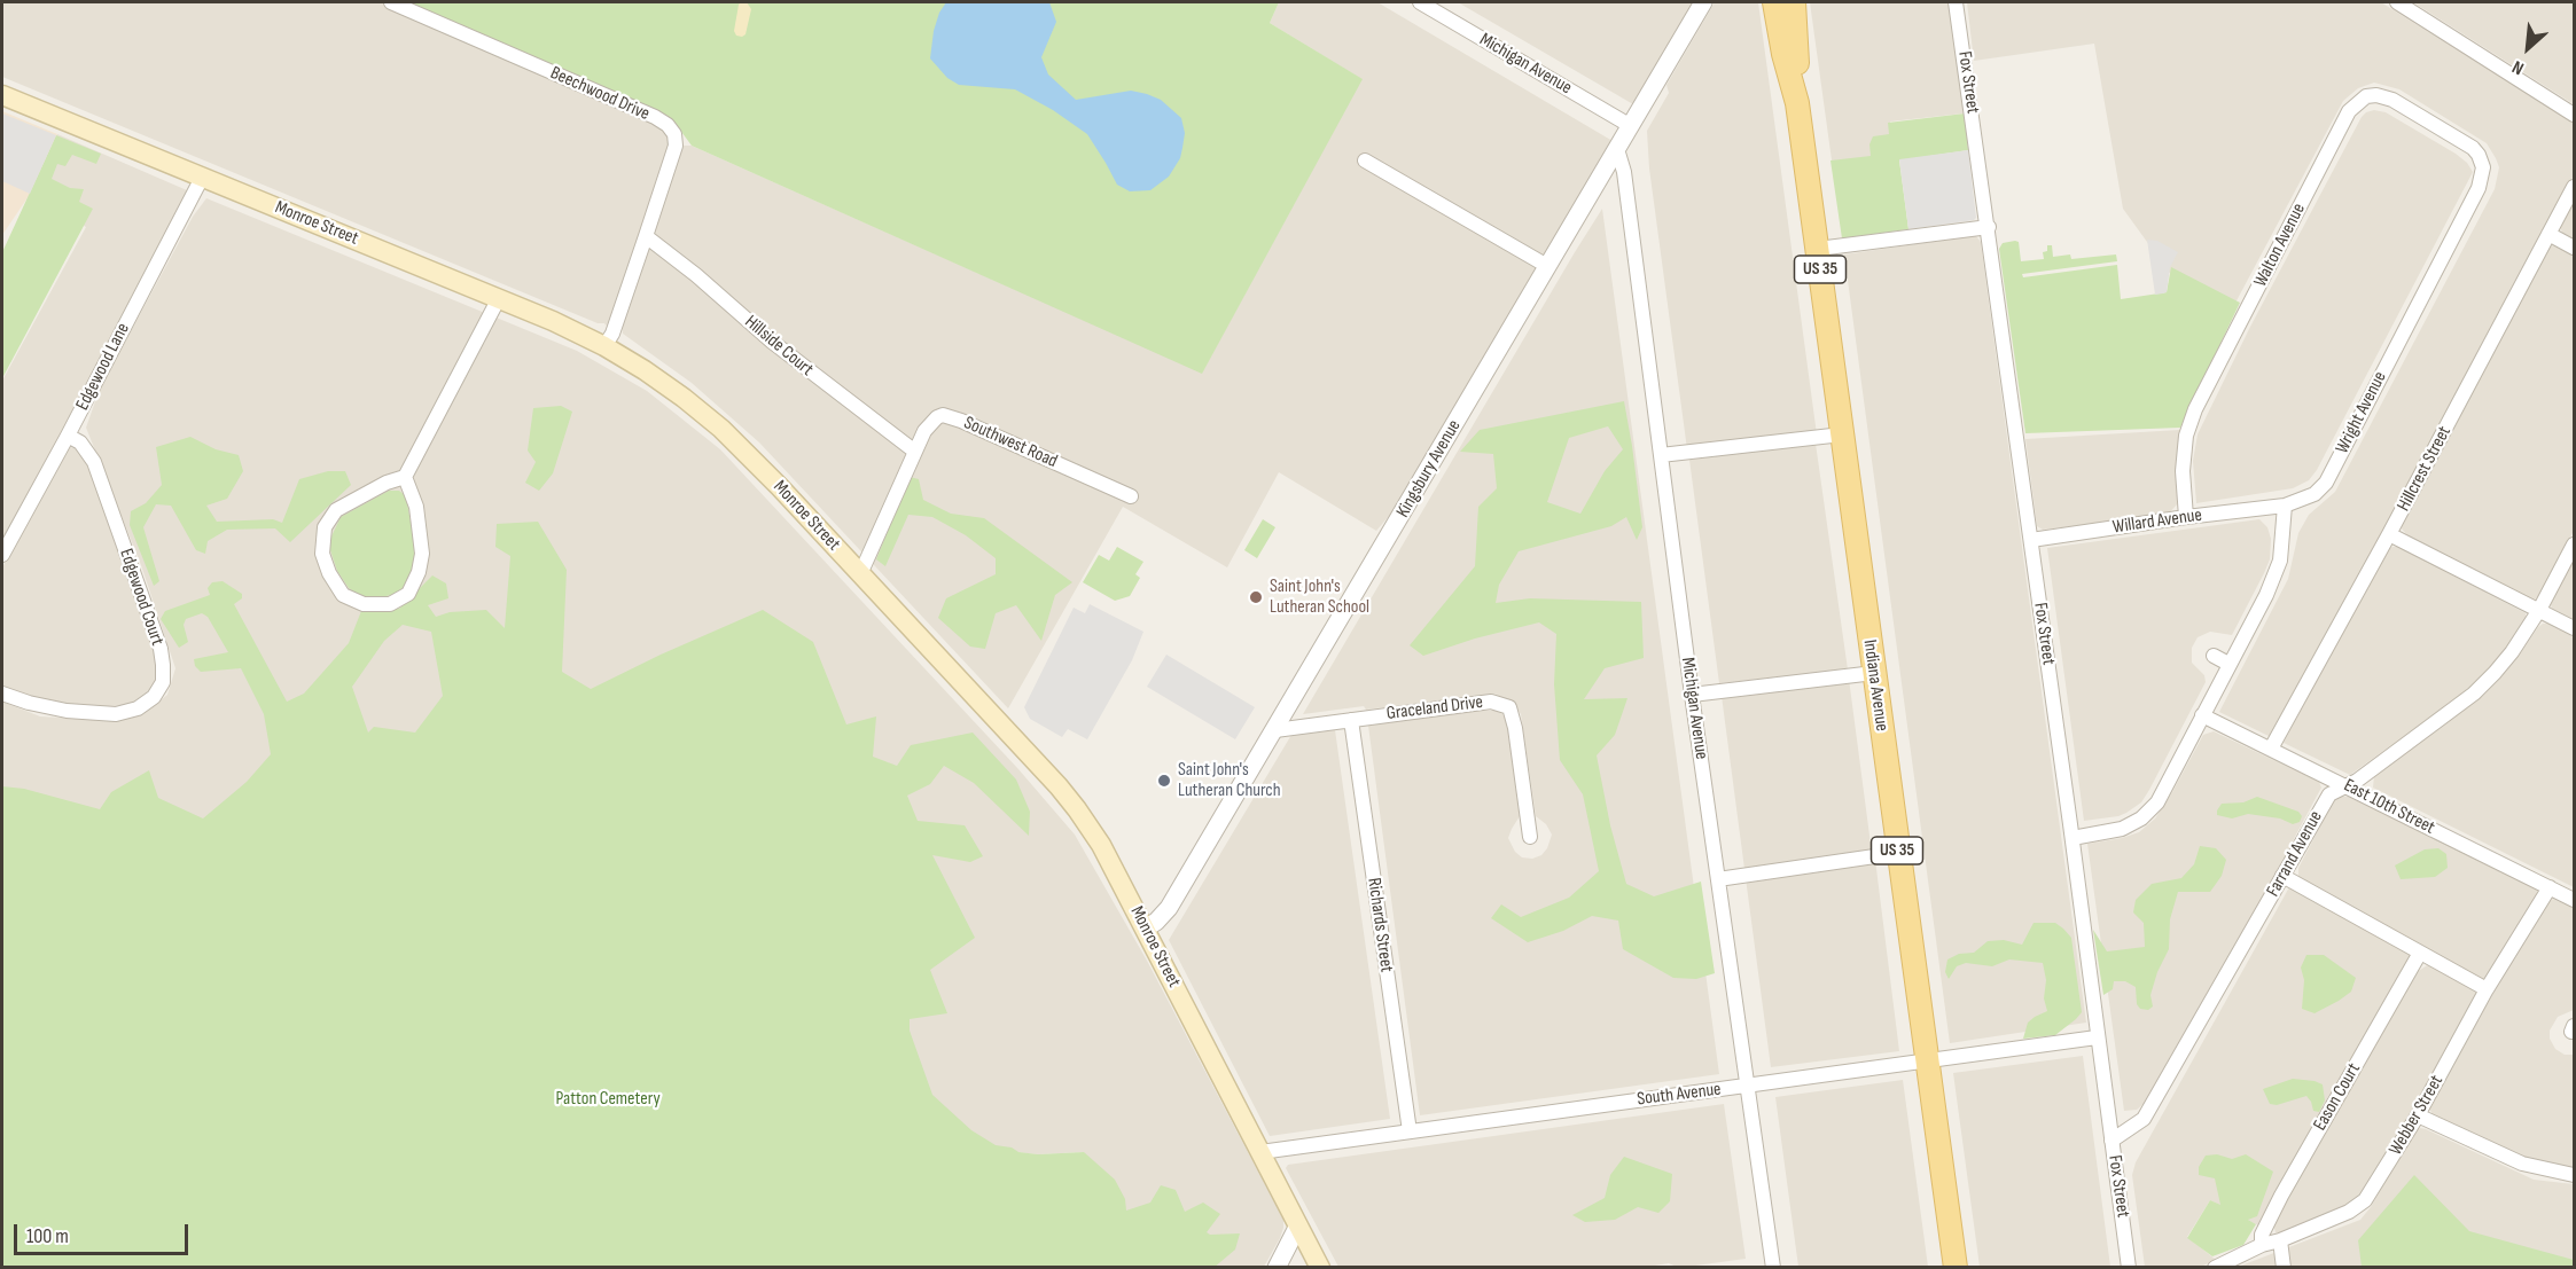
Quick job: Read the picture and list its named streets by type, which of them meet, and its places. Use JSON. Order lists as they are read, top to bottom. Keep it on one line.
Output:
{"streets":{"main road":["Monroe Street","US 35","Indiana Avenue"],"street":["Michigan Avenue","Fox Street","Beechwood Drive","Walton Avenue","Hillside Court","Edgewood Lane","Wright Avenue","Southwest Road","Kingsbury Avenue","Hillcrest Street","Willard Avenue","Edgewood Court","Graceland Drive","East 10th Street","Farrand Avenue","Richards Street","South Avenue","Eason Court","Webber Street"]},"crossings":[["Michigan Avenue","Kingsbury Avenue"],["Michigan Avenue","South Avenue"],["Fox Street","Willard Avenue"],["Fox Street","Farrand Avenue"],["Fox Street","South Avenue"],["Beechwood Drive","Monroe Street"],["Beechwood Drive","Hillside Court"],["Monroe Street","Edgewood Lane"],["Monroe Street","Southwest Road"],["Monroe Street","Kingsbury Avenue"],["Monroe Street","South Avenue"],["Walton Avenue","Wright Avenue"],["Walton Avenue","Willard Avenue"],["Hillside Court","Southwest Road"],["Edgewood Lane","Edgewood Court"],["Wright Avenue","Willard Avenue"],["Hillcrest Street","East 10th Street"],["Indiana Avenue","South Avenue"],["Graceland Drive","Richards Street"],["East 10th Street","Farrand Avenue"],["East 10th Street","Webber Street"],["Richards Street","South Avenue"],["Eason Court","Webber Street"]],"parks":["Patton Cemetery"],"places":["Saint John's Lutheran School","Saint John's Lutheran Church"],"scale_bar":"100 m","north":"bottom left"}
